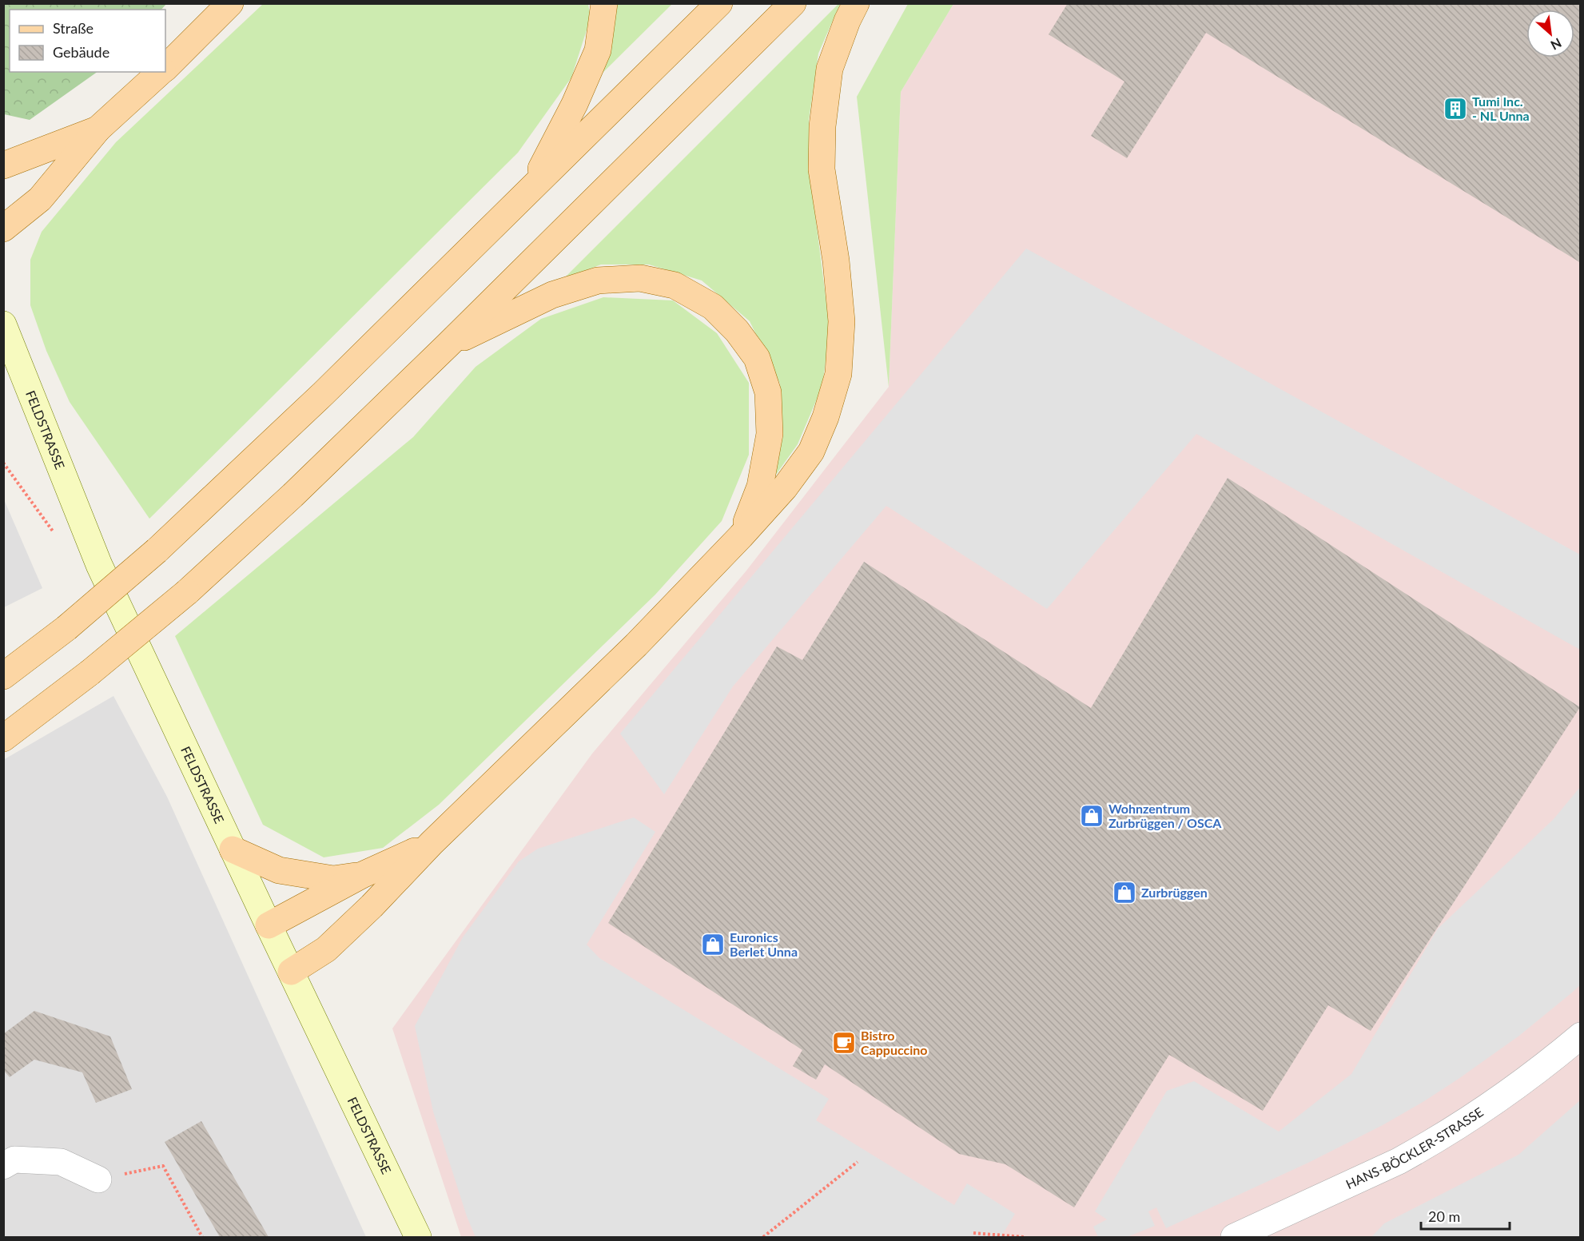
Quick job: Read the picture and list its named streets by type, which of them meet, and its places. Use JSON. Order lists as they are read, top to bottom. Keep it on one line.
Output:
{"streets":{"main road":["FELDSTRASSE"],"street":["HANS-BÖCKLER-STRASSE"]},"places":{"building":["Tumi Inc. - NL Unna"],"shop":["Wohnzentrum Zurbrüggen / OSCA","Zurbrüggen","Euronics Berlet Unna"],"cafe":["Bistro Cappuccino"]},"legend":["Straße","Gebäude"],"scale_bar":"20 m","north":"bottom right"}
